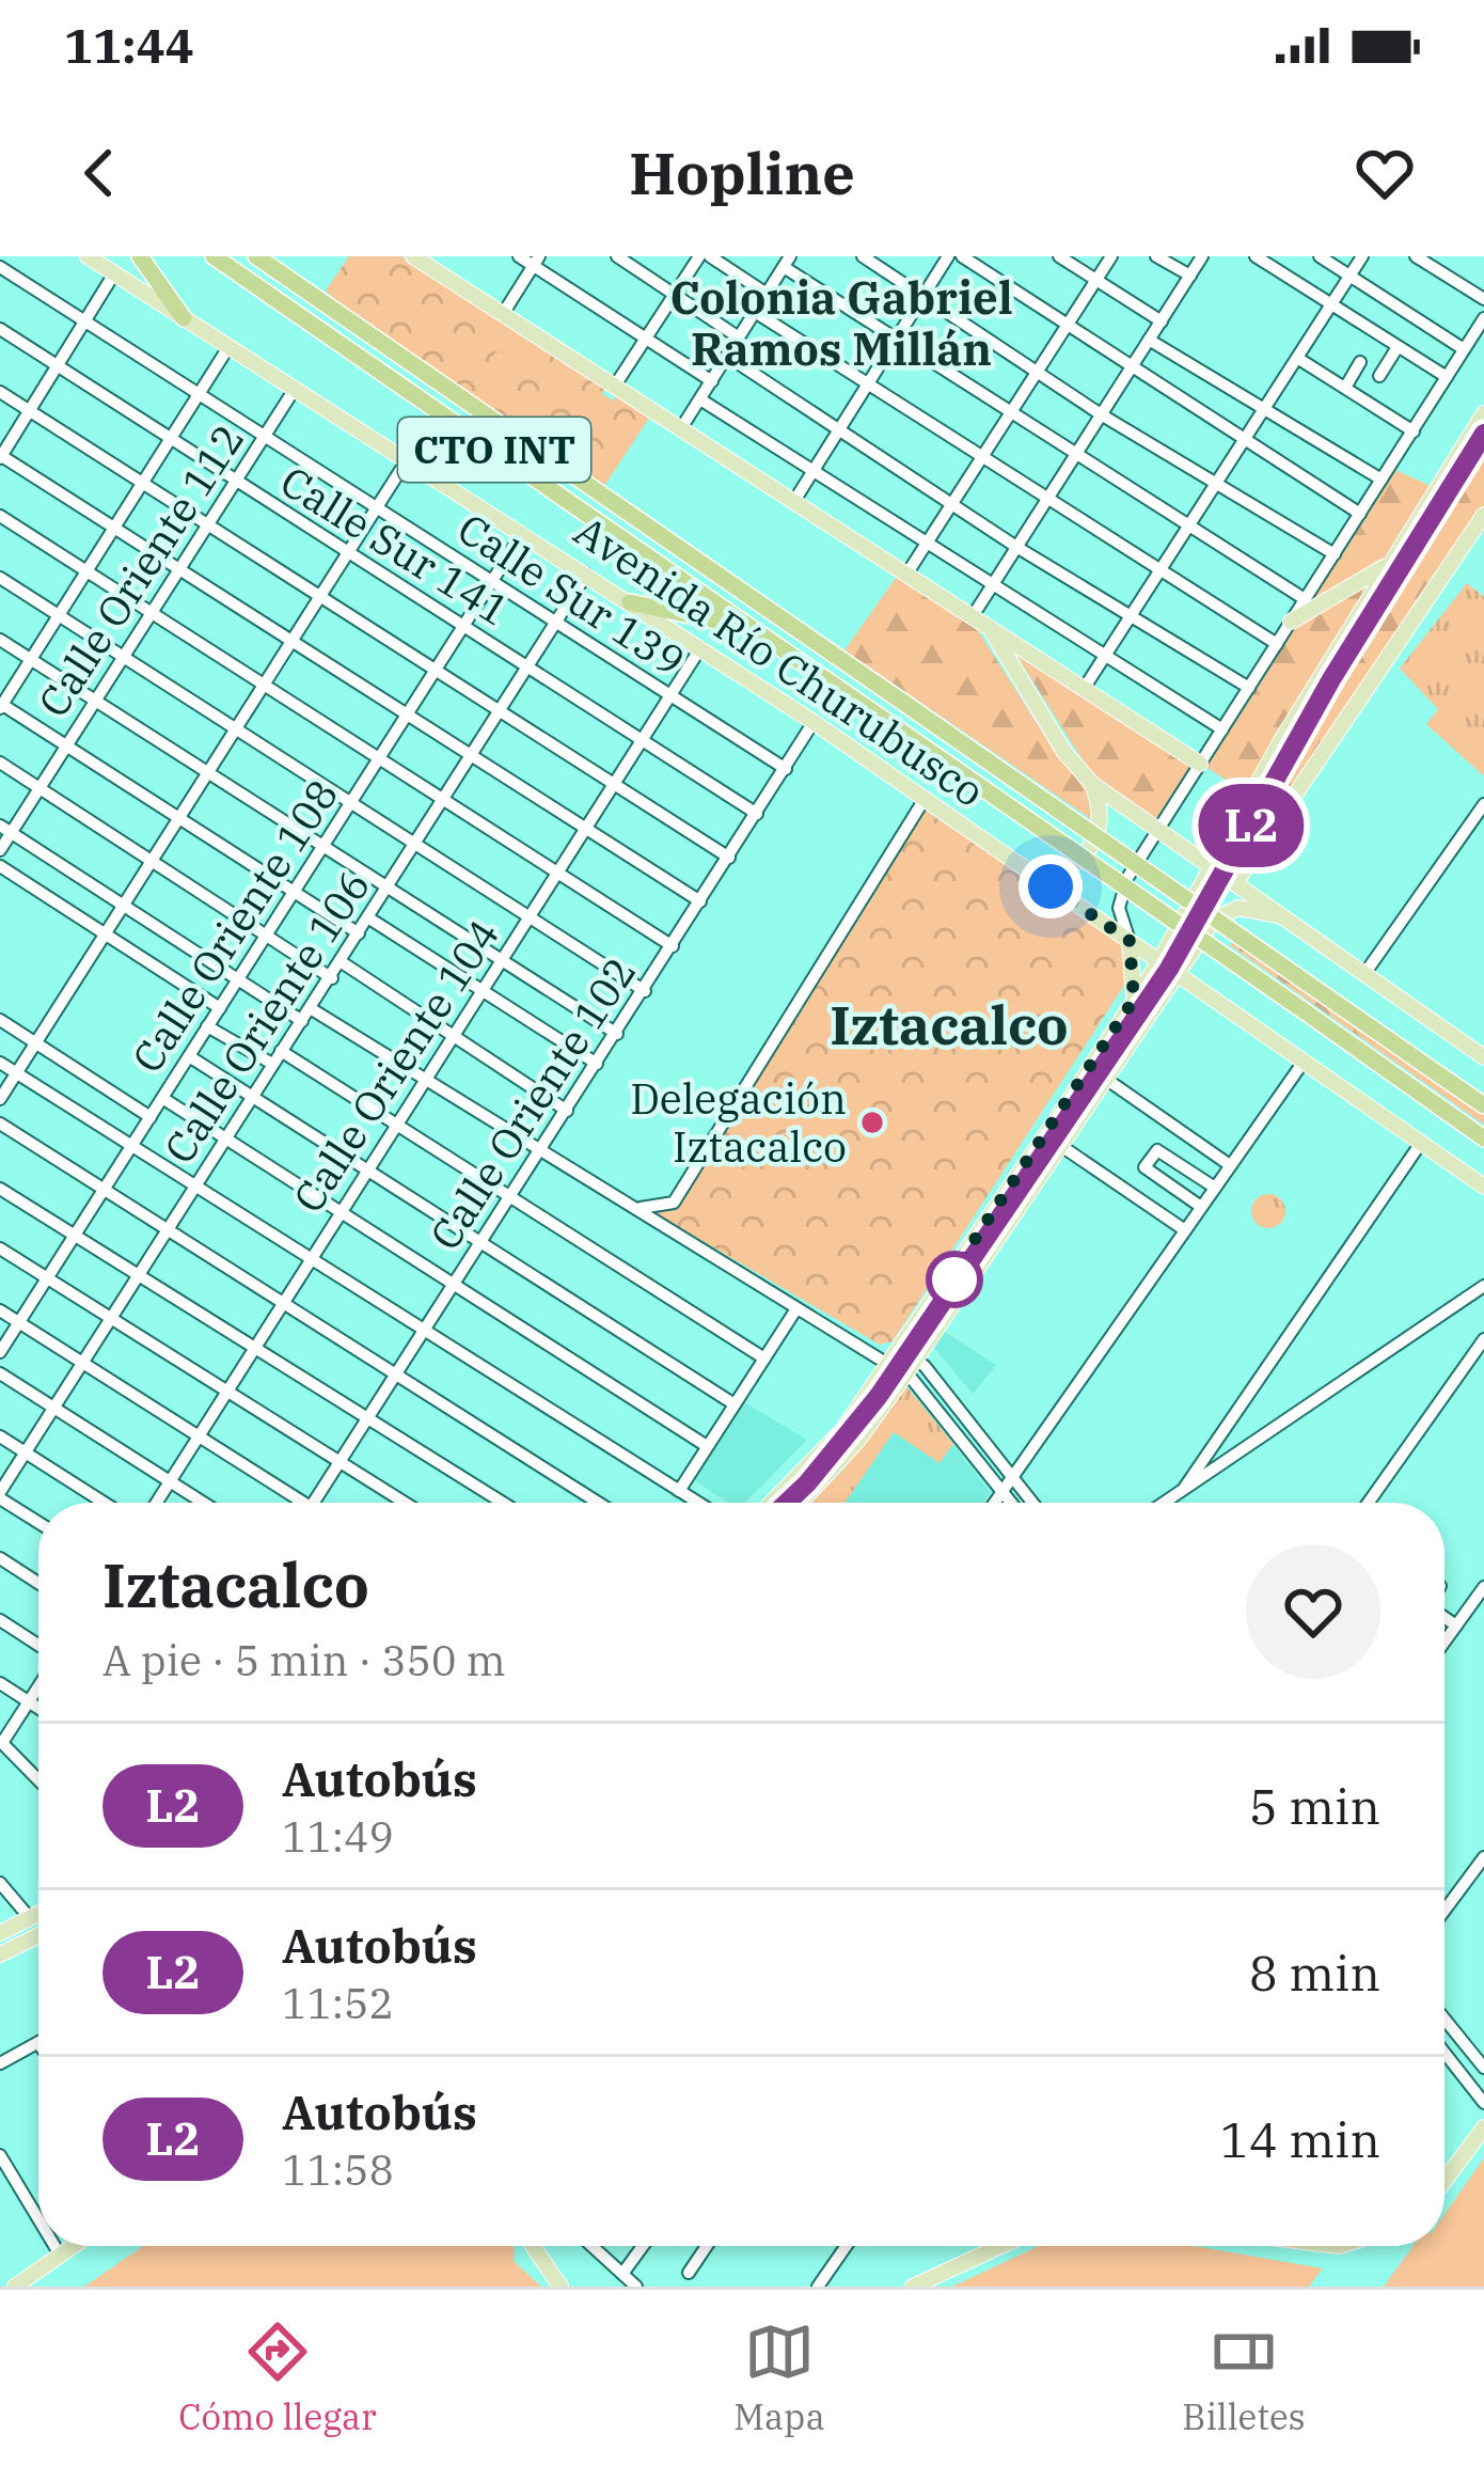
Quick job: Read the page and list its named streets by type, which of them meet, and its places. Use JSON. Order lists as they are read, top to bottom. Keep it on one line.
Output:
{"streets":{"highway":["CTO INT"],"main road":["Avenida Río Churubusco"],"street":["Calle Sur 141","Calle Oriente 112","Calle Sur 139","Calle Oriente 108","Calle Oriente 106","Calle Oriente 104","Calle Oriente 102"]},"crossings":[["Calle Sur 141","Calle Oriente 112"],["Calle Sur 141","Calle Oriente 108"],["Calle Sur 141","Calle Oriente 106"],["Calle Sur 141","Calle Oriente 104"],["Calle Sur 141","Calle Oriente 102"],["Calle Oriente 112","Calle Sur 139"],["Calle Oriente 112","Avenida Río Churubusco"],["Calle Sur 139","Calle Oriente 108"],["Calle Sur 139","Calle Oriente 106"],["Calle Sur 139","Calle Oriente 104"],["Calle Sur 139","Calle Oriente 102"],["Avenida Río Churubusco","Calle Oriente 108"],["Avenida Río Churubusco","Calle Oriente 106"],["Avenida Río Churubusco","Calle Oriente 104"],["Avenida Río Churubusco","Calle Oriente 102"]],"districts":["Colonia Gabriel Ramos Millán","Iztacalco"],"places":["Delegación Iztacalco"],"lines":["bus line L2"],"page":{"status":"11:44","header":"Hopline","on_map":"L2","heading":["Iztacalco","A pie · 5 min · 350 m"],"list":[{"mark":"L2","name":"Autobús","note":"11:49","value":"5 min"},{"mark":"L2","name":"Autobús","note":"11:52","value":"8 min"},{"mark":"L2","name":"Autobús","note":"11:58","value":"14 min"}],"tabs":["Cómo llegar","Mapa","Billetes"]}}
